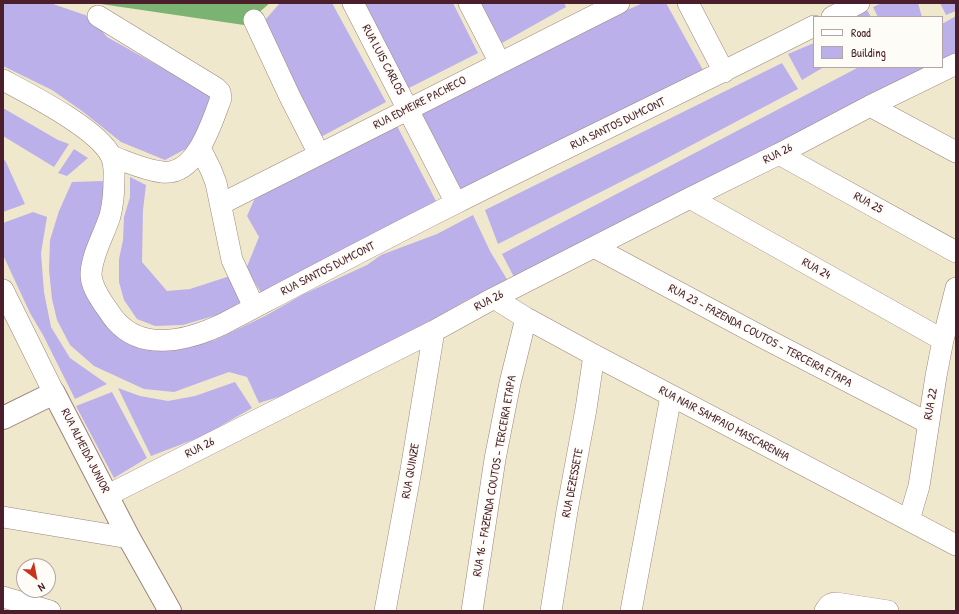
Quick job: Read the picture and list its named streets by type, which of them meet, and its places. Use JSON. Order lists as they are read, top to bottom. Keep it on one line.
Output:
{"streets":{"main road":["RUA ALMEIDA JUNIOR"],"street":["RUA LUIS CARLOS","RUA EDMEIRE PACHECO","RUA SANTOS DUMCONT","RUA 26","RUA 25","RUA 24","RUA 23 - FAZENDA COUTOS - TERCEIRA ETAPA","RUA 22","RUA NAIR SAMPAIO MASCARENHA","RUA QUINZE","RUA 16 - FAZENDA COUTOS - TERCEIRA ETAPA","RUA DEZESSETE"]},"crossings":[["RUA LUIS CARLOS","RUA EDMEIRE PACHECO"],["RUA LUIS CARLOS","RUA SANTOS DUMCONT"],["RUA 26","RUA 25"],["RUA 26","RUA 24"],["RUA 26","RUA 23 - FAZENDA COUTOS - TERCEIRA ETAPA"],["RUA 26","RUA NAIR SAMPAIO MASCARENHA"],["RUA 26","RUA ALMEIDA JUNIOR"],["RUA 26","RUA QUINZE"],["RUA 24","RUA 22"],["RUA 23 - FAZENDA COUTOS - TERCEIRA ETAPA","RUA 22"],["RUA 22","RUA NAIR SAMPAIO MASCARENHA"],["RUA NAIR SAMPAIO MASCARENHA","RUA 16 - FAZENDA COUTOS - TERCEIRA ETAPA"],["RUA NAIR SAMPAIO MASCARENHA","RUA DEZESSETE"]],"legend":["Road","Building"],"north":"bottom right"}
